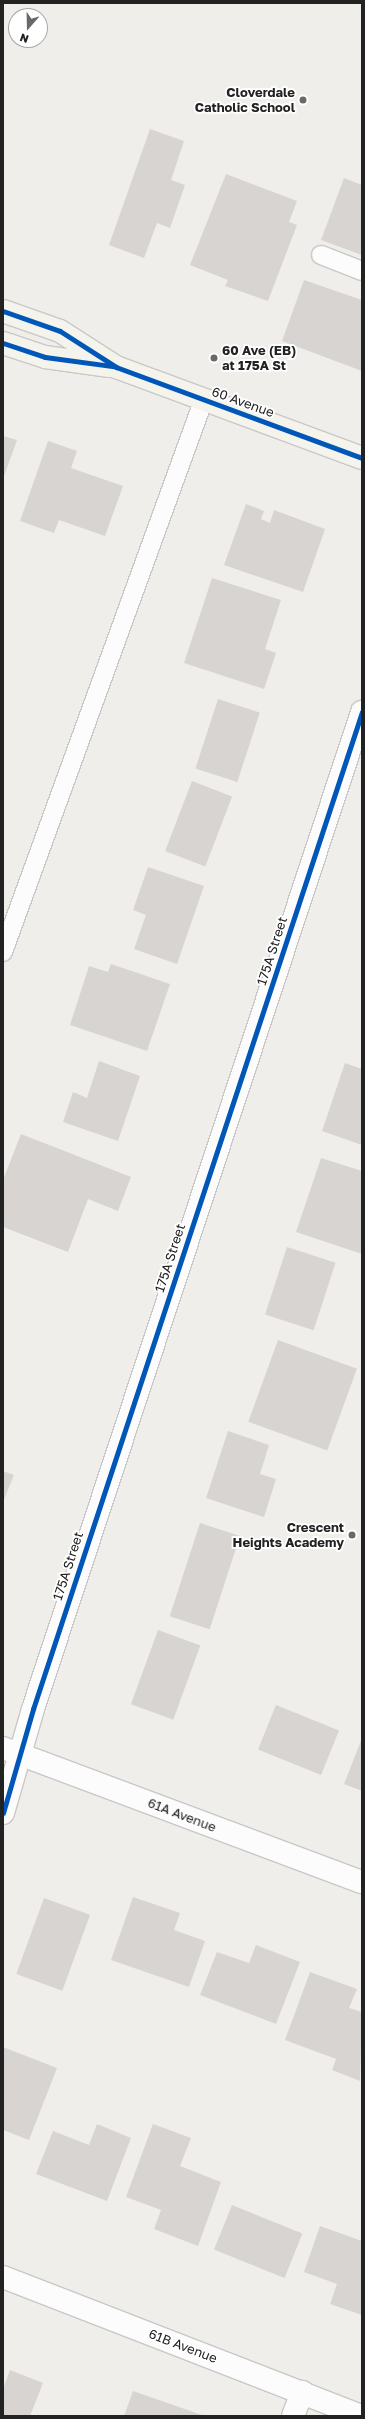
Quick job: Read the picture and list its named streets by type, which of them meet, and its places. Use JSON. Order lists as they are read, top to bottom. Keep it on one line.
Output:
{"streets":{"street":["60 Avenue","175A Street","61A Avenue","61B Avenue"]},"crossings":[["175A Street","61A Avenue"]],"places":["Cloverdale Catholic School","60 Ave (EB) at 175A St","Crescent Heights Academy"],"north":"bottom"}
